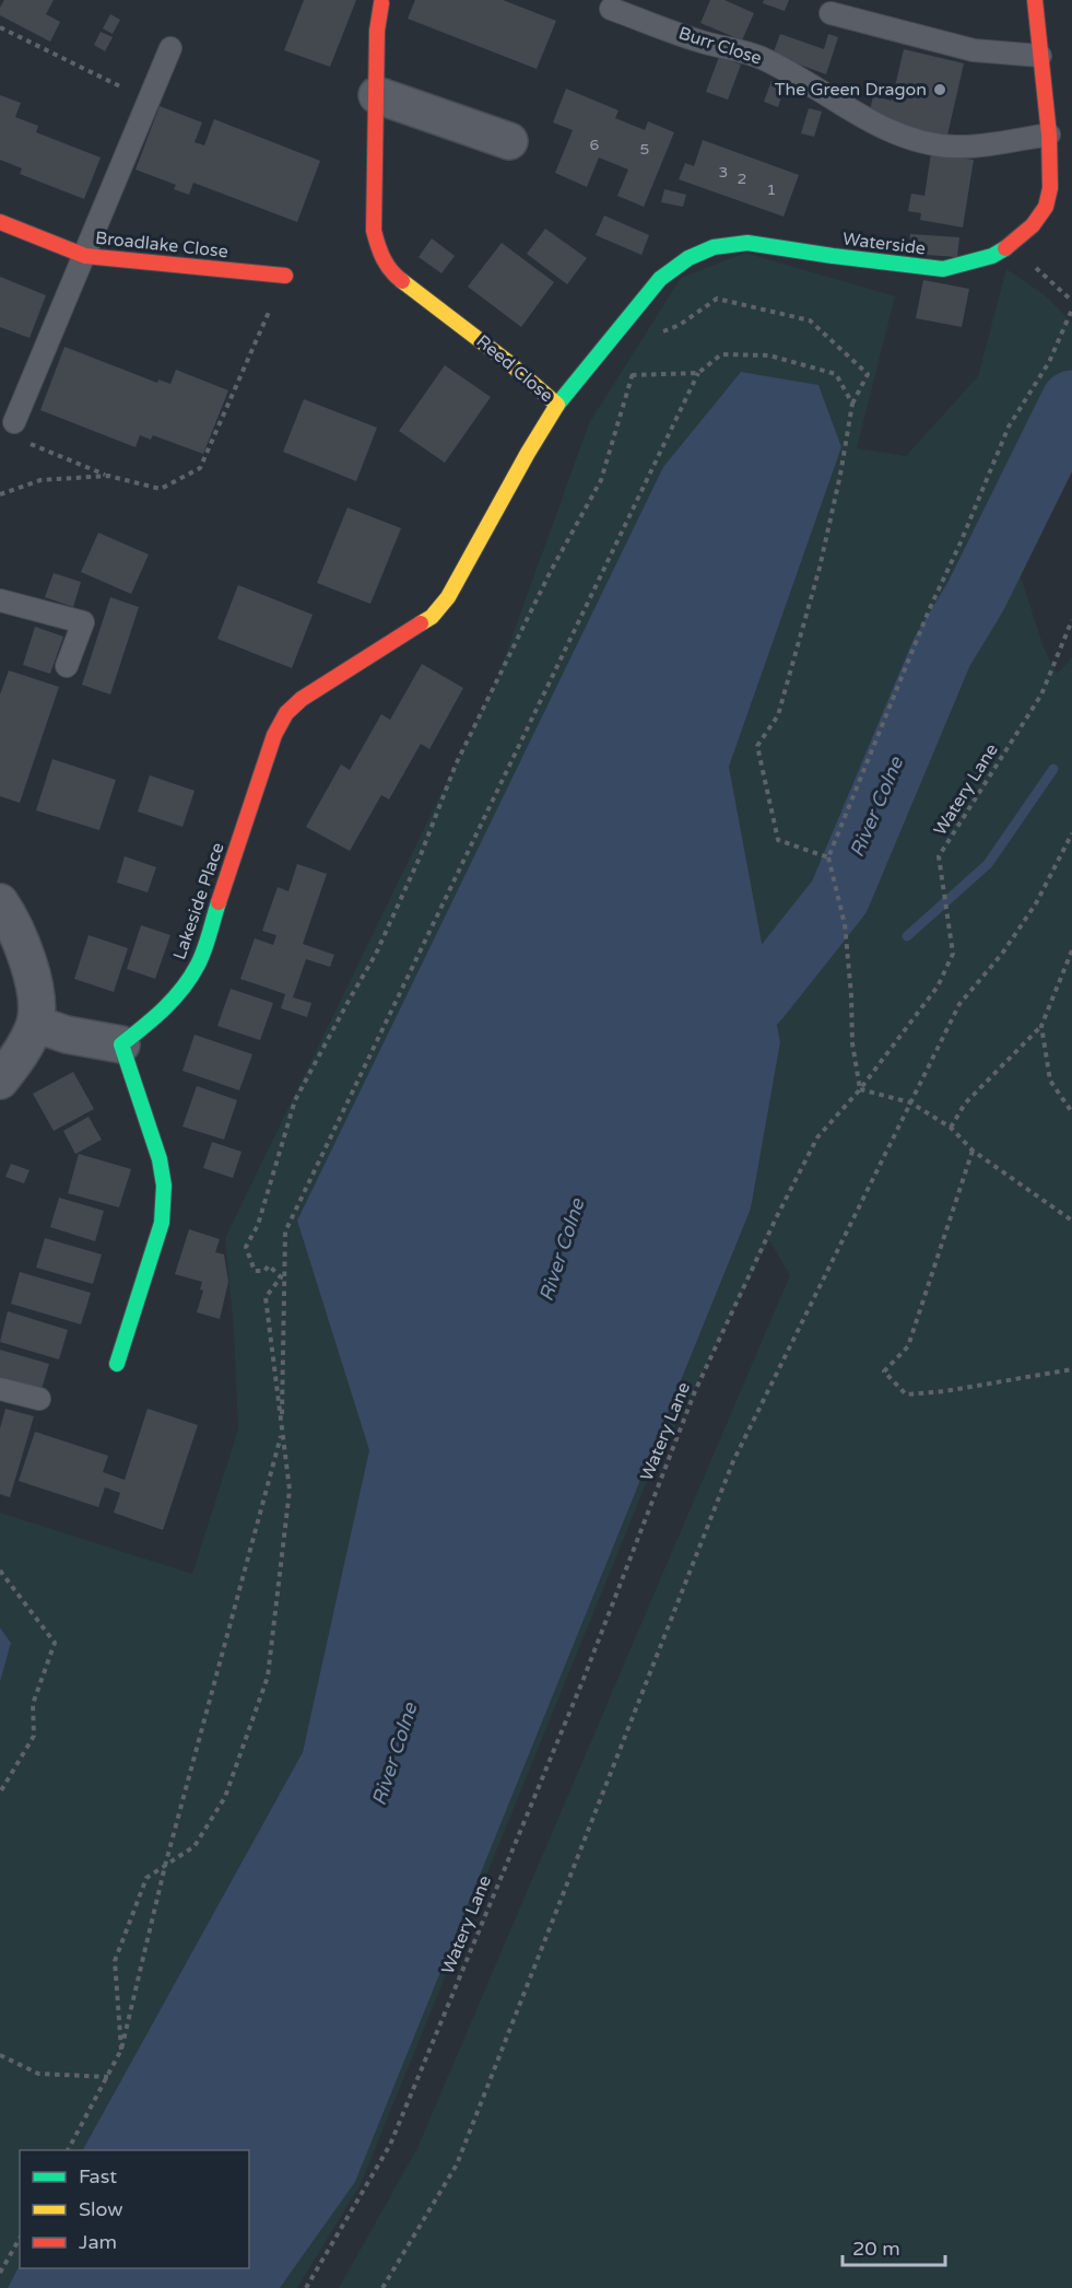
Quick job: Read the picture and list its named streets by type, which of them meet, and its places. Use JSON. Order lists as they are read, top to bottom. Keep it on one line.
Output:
{"streets":{"street":["Waterside","Broadlake Close","Reed Close","Lakeside Place"],"lane":["Burr Close"],"path":["Watery Lane"]},"crossings":[["Burr Close","Waterside"],["Waterside","Reed Close"],["Reed Close","Lakeside Place"]],"water":["River Colne"],"places":["The Green Dragon"],"house_numbers":["6","5","3","2","1"],"legend":["Fast","Slow","Jam"],"scale_bar":"20 m"}
